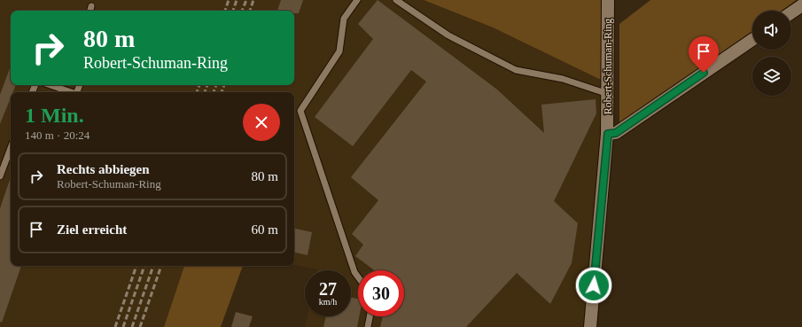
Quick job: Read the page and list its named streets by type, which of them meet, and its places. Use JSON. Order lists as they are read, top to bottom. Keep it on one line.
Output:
{"streets":{"street":["Robert-Schuman-Ring"]},"page":{"turn":["80 m","Robert-Schuman-Ring"],"heading":["1 Min.","140 m · 20:24"],"list":[{"name":"Rechts abbiegen","note":"Robert-Schuman-Ring","value":"80 m"},{"name":"Ziel erreicht","value":"60 m"}],"speed":"27 km/h","limit":"30"}}
